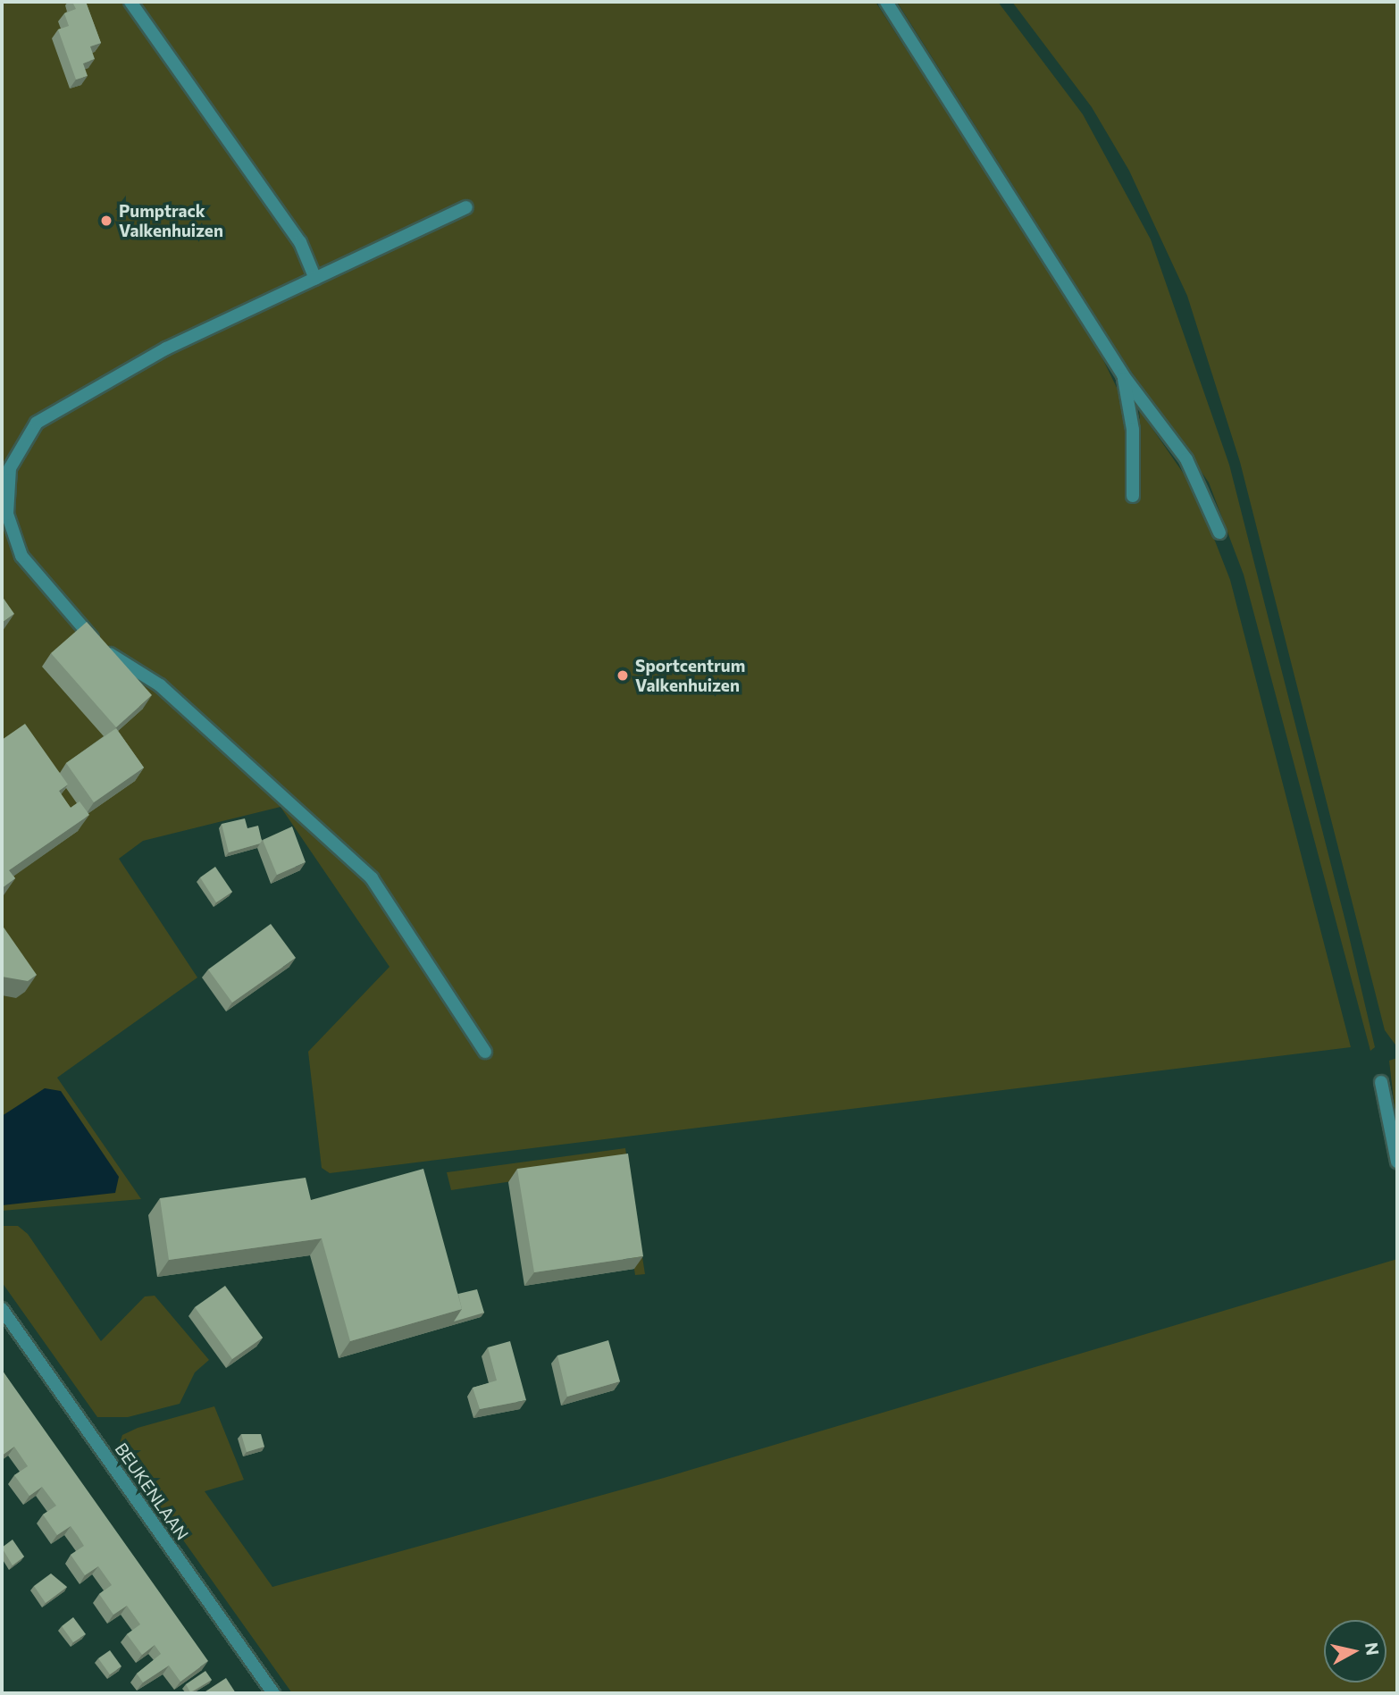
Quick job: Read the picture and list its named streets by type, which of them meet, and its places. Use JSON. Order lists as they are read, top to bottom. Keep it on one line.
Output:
{"streets":{"street":["BEUKENLAAN"]},"places":["Pumptrack Valkenhuizen","Sportcentrum Valkenhuizen"],"north":"right"}
